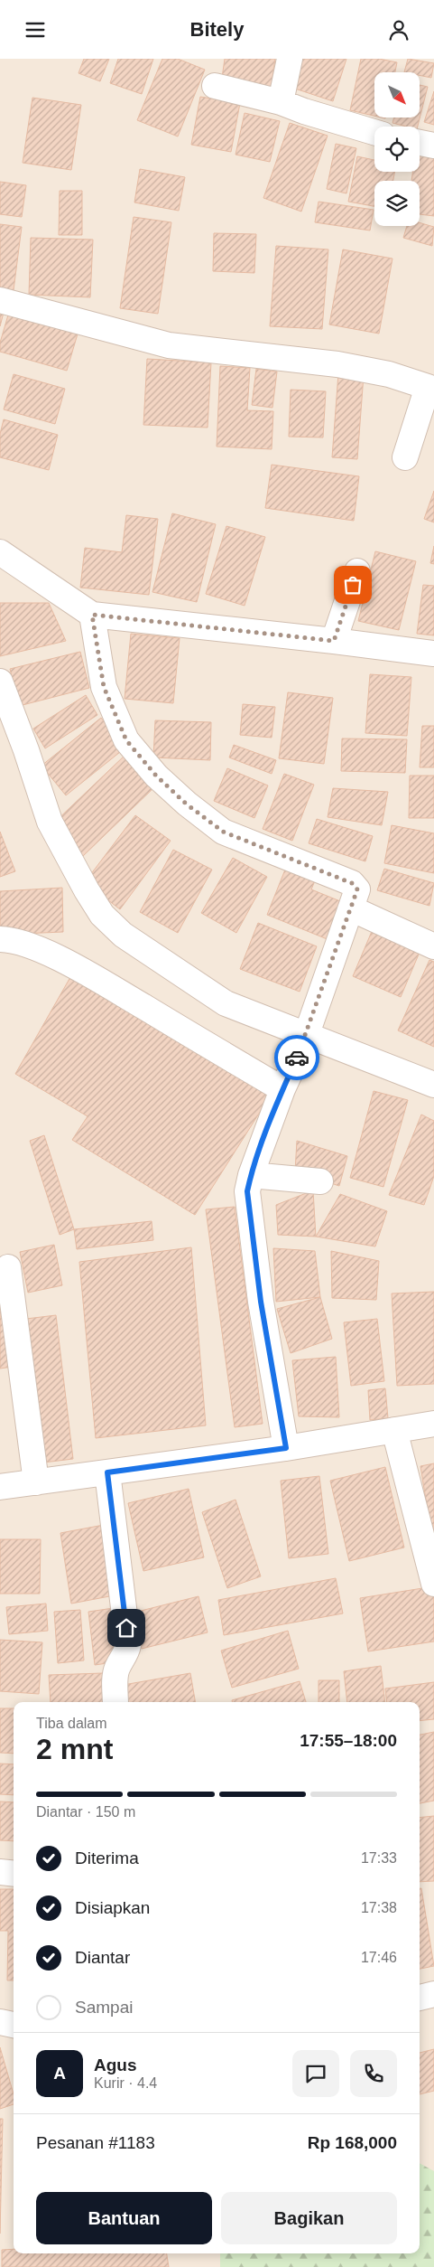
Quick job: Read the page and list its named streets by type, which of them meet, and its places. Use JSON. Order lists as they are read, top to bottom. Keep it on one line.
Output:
{"north":"bottom right","page":{"header":"Bitely","heading":["2 mnt","Tiba dalam","17:55–18:00"],"panel":["Agus","Kurir · 4.4","Pesanan #1183","Rp 168,000"],"bar":"Diantar · 150 m","list":[["Diterima","17:33"],["Disiapkan","17:38"],["Diantar","17:46"],"Sampai"],"round":"A","buttons":["Bantuan","Bagikan"]}}
